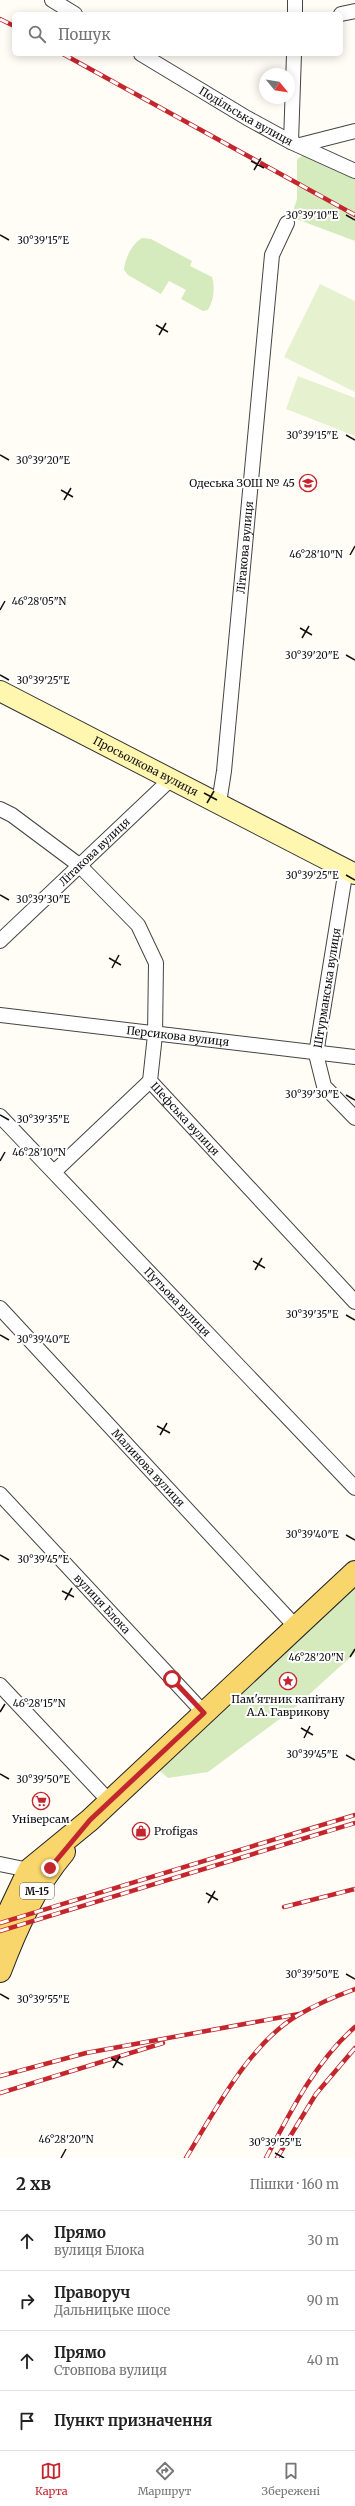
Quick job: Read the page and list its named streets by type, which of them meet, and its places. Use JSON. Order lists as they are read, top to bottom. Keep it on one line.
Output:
{"streets":{"main road":["М-15"],"street":["Подільська вулиця","Літакова вулиця","Просьолкова вулиця","Штурманська вулиця","Персикова вулиця","Шефська вулиця","Путьова вулиця","Малинова вулиця","вулиця Блока"]},"crossings":[["Літакова вулиця","Просьолкова вулиця"],["Літакова вулиця","Шефська вулиця"],["Просьолкова вулиця","Штурманська вулиця"],["Штурманська вулиця","Персикова вулиця"],["Персикова вулиця","Шефська вулиця"],["Малинова вулиця","М-15"],["вулиця Блока","М-15"]],"places":{"school or university":["Одеська ЗОШ № 45"],"place":["Пам'ятник капітану А.А. Гаврикову"],"supermarket":["Універсам"],"shop":["Profigas"]},"north":"bottom right","page":{"search":"Пошук","heading":["2 хв","Пішки · 160 m"],"list":[["Прямо","вулиця Блока","30 m"],["Праворуч","Дальницьке шосе","90 m"],["Прямо","Стовпова вулиця","40 m"],"Пункт призначення"],"nav":["Карта","Маршрут","Збережені"]},"coordinates":["30°39'10\"E","30°39'15\"E","30°39'20\"E","46°28'10\"N","46°28'05\"N","30°39'25\"E","30°39'30\"E","30°39'35\"E","30°39'40\"E","30°39'45\"E","46°28'20\"N","46°28'15\"N","30°39'50\"E","30°39'55\"E"]}
